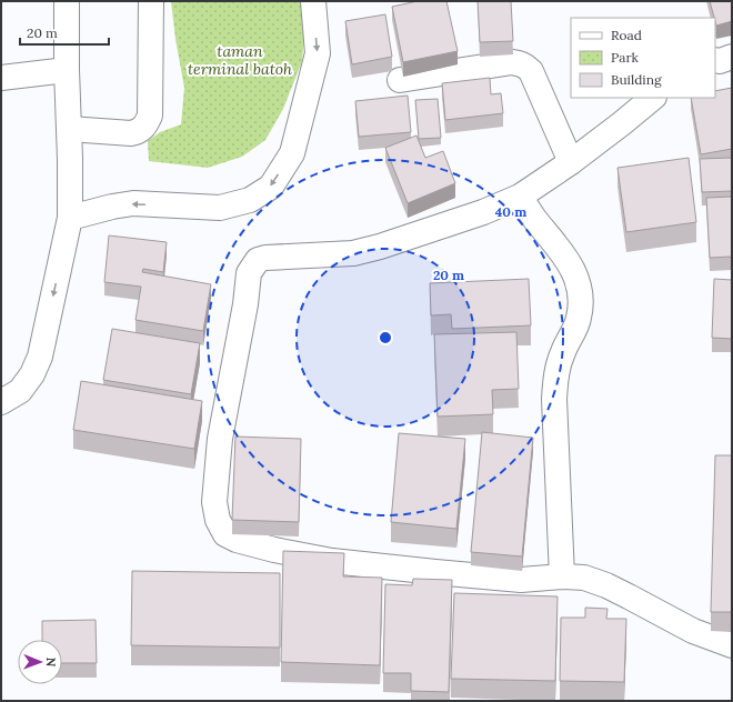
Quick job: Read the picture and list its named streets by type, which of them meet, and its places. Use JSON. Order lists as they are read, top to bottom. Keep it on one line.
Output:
{"parks":["taman terminal batoh"],"legend":["Road","Park","Building"],"scale_bar":"20 m","north":"right","rings":["40 m","20 m"]}
